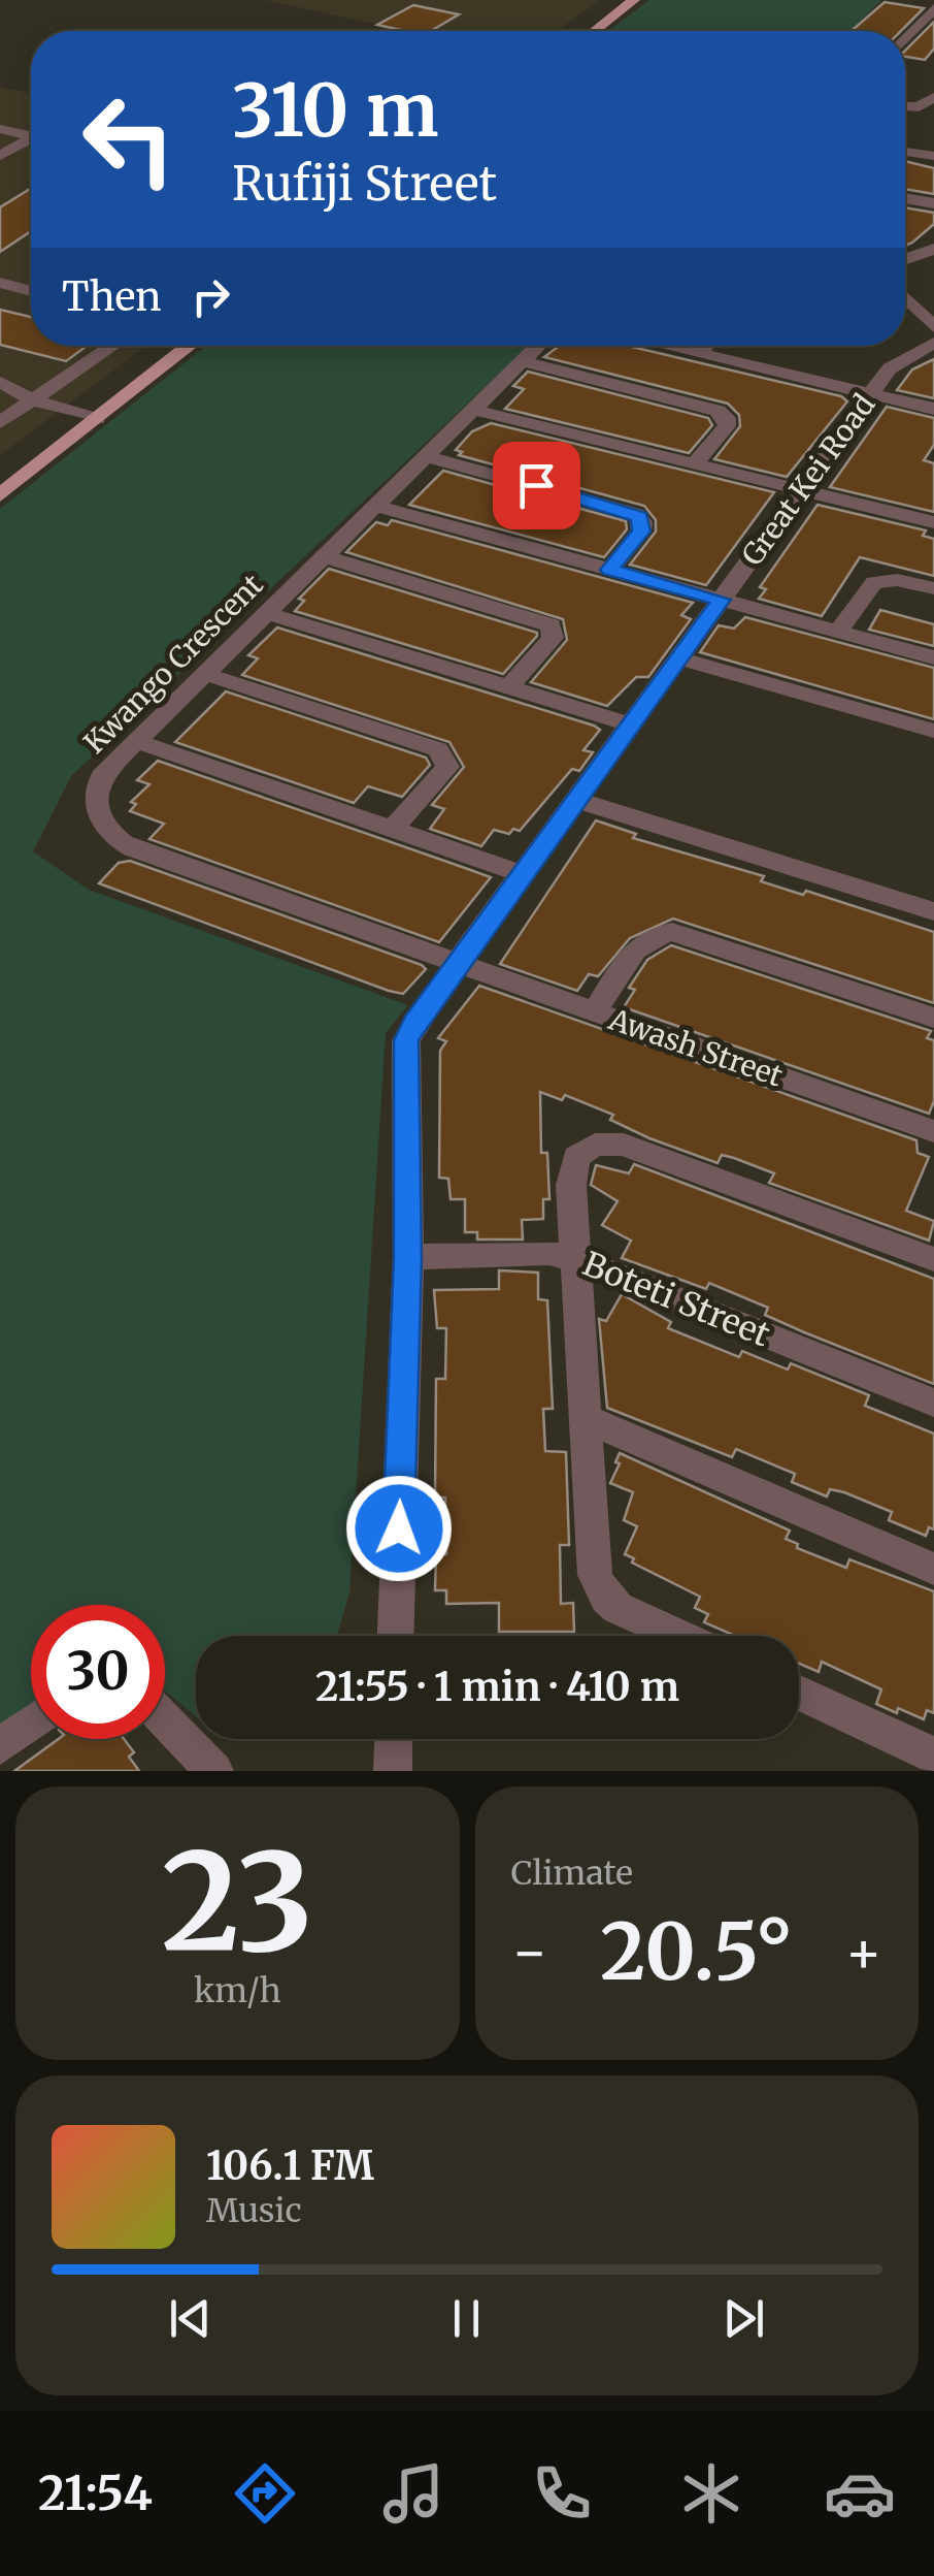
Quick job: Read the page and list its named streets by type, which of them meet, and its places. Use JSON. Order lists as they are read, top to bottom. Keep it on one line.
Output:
{"streets":{"street":["Great Kei Road","Kwango Crescent","Awash Street","Boteti Street"]},"crossings":[["Great Kei Road","Kwango Crescent"],["Great Kei Road","Awash Street"],["Great Kei Road","Boteti Street"],["Kwango Crescent","Awash Street"]],"page":{"turn":["310 m","Rufiji Street"],"then":"Then","limit":"30","trip":"21:55 · 1 min · 410 m","tile":[["23","km/h"],"Climate"],"heat":["−","20.5°","+"],"song":["106.1 FM","Music"],"tabs":"21:54"}}
